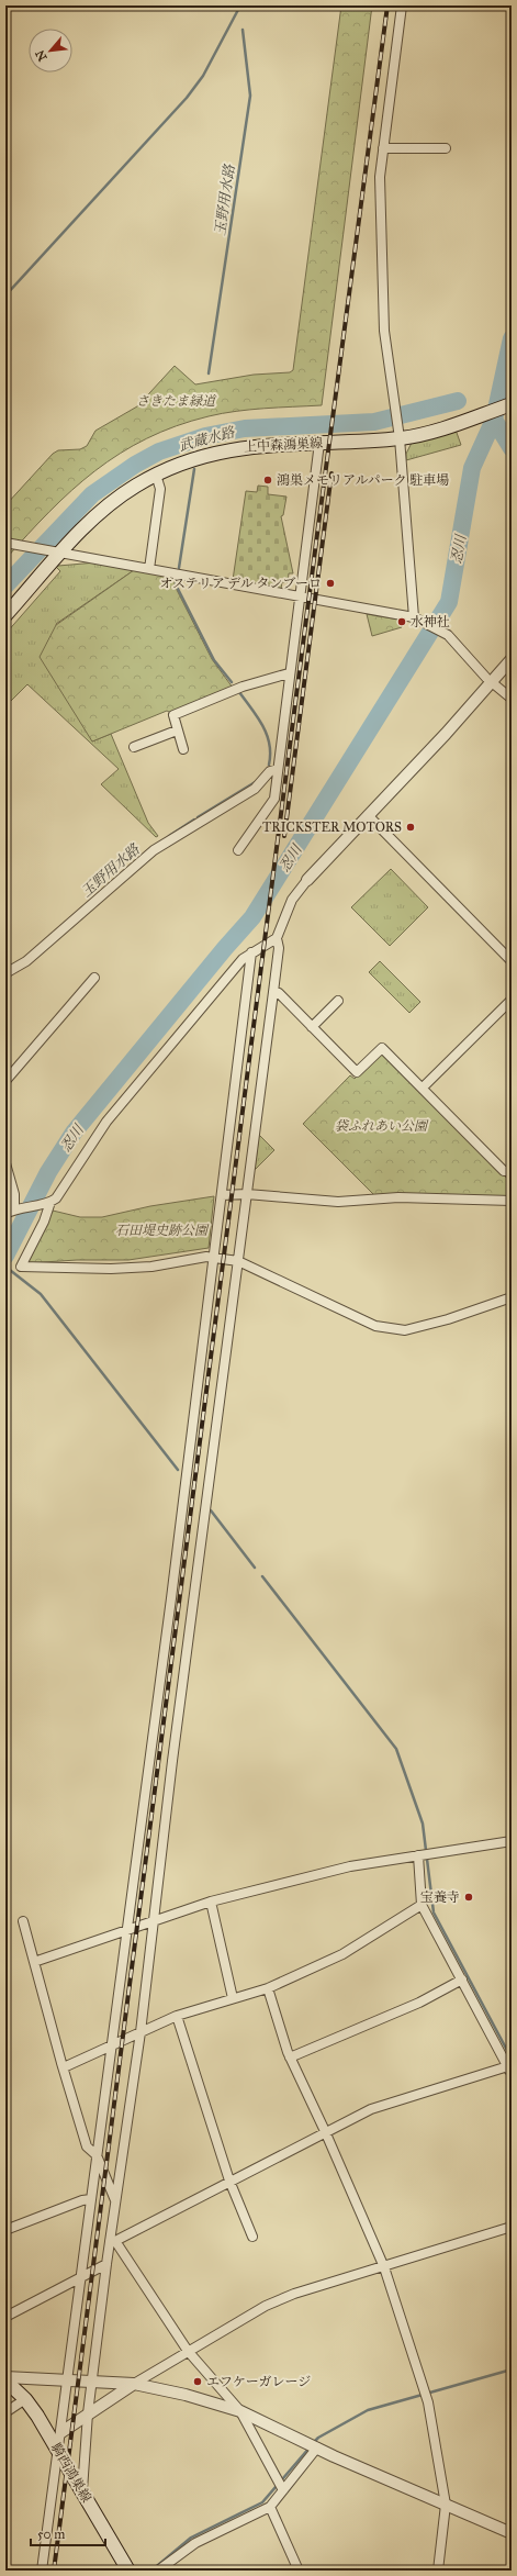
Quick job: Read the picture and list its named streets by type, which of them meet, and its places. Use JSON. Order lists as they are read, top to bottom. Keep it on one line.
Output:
{"streets":{"main road":["上中森鴻巣線","騎西鴻巣線"]},"water":["玉野用水路","武蔵水路","忍川"],"parks":["さきたま緑道","袋ふれあい公園","石田堤史跡公園"],"places":["鴻巣メモリアルパーク 駐車場","オステリア デル タンブーロ","水神社","TRICKSTER MOTORS","宝養寺","エフケーガレージ"],"scale_bar":"50 m","north":"bottom left"}
